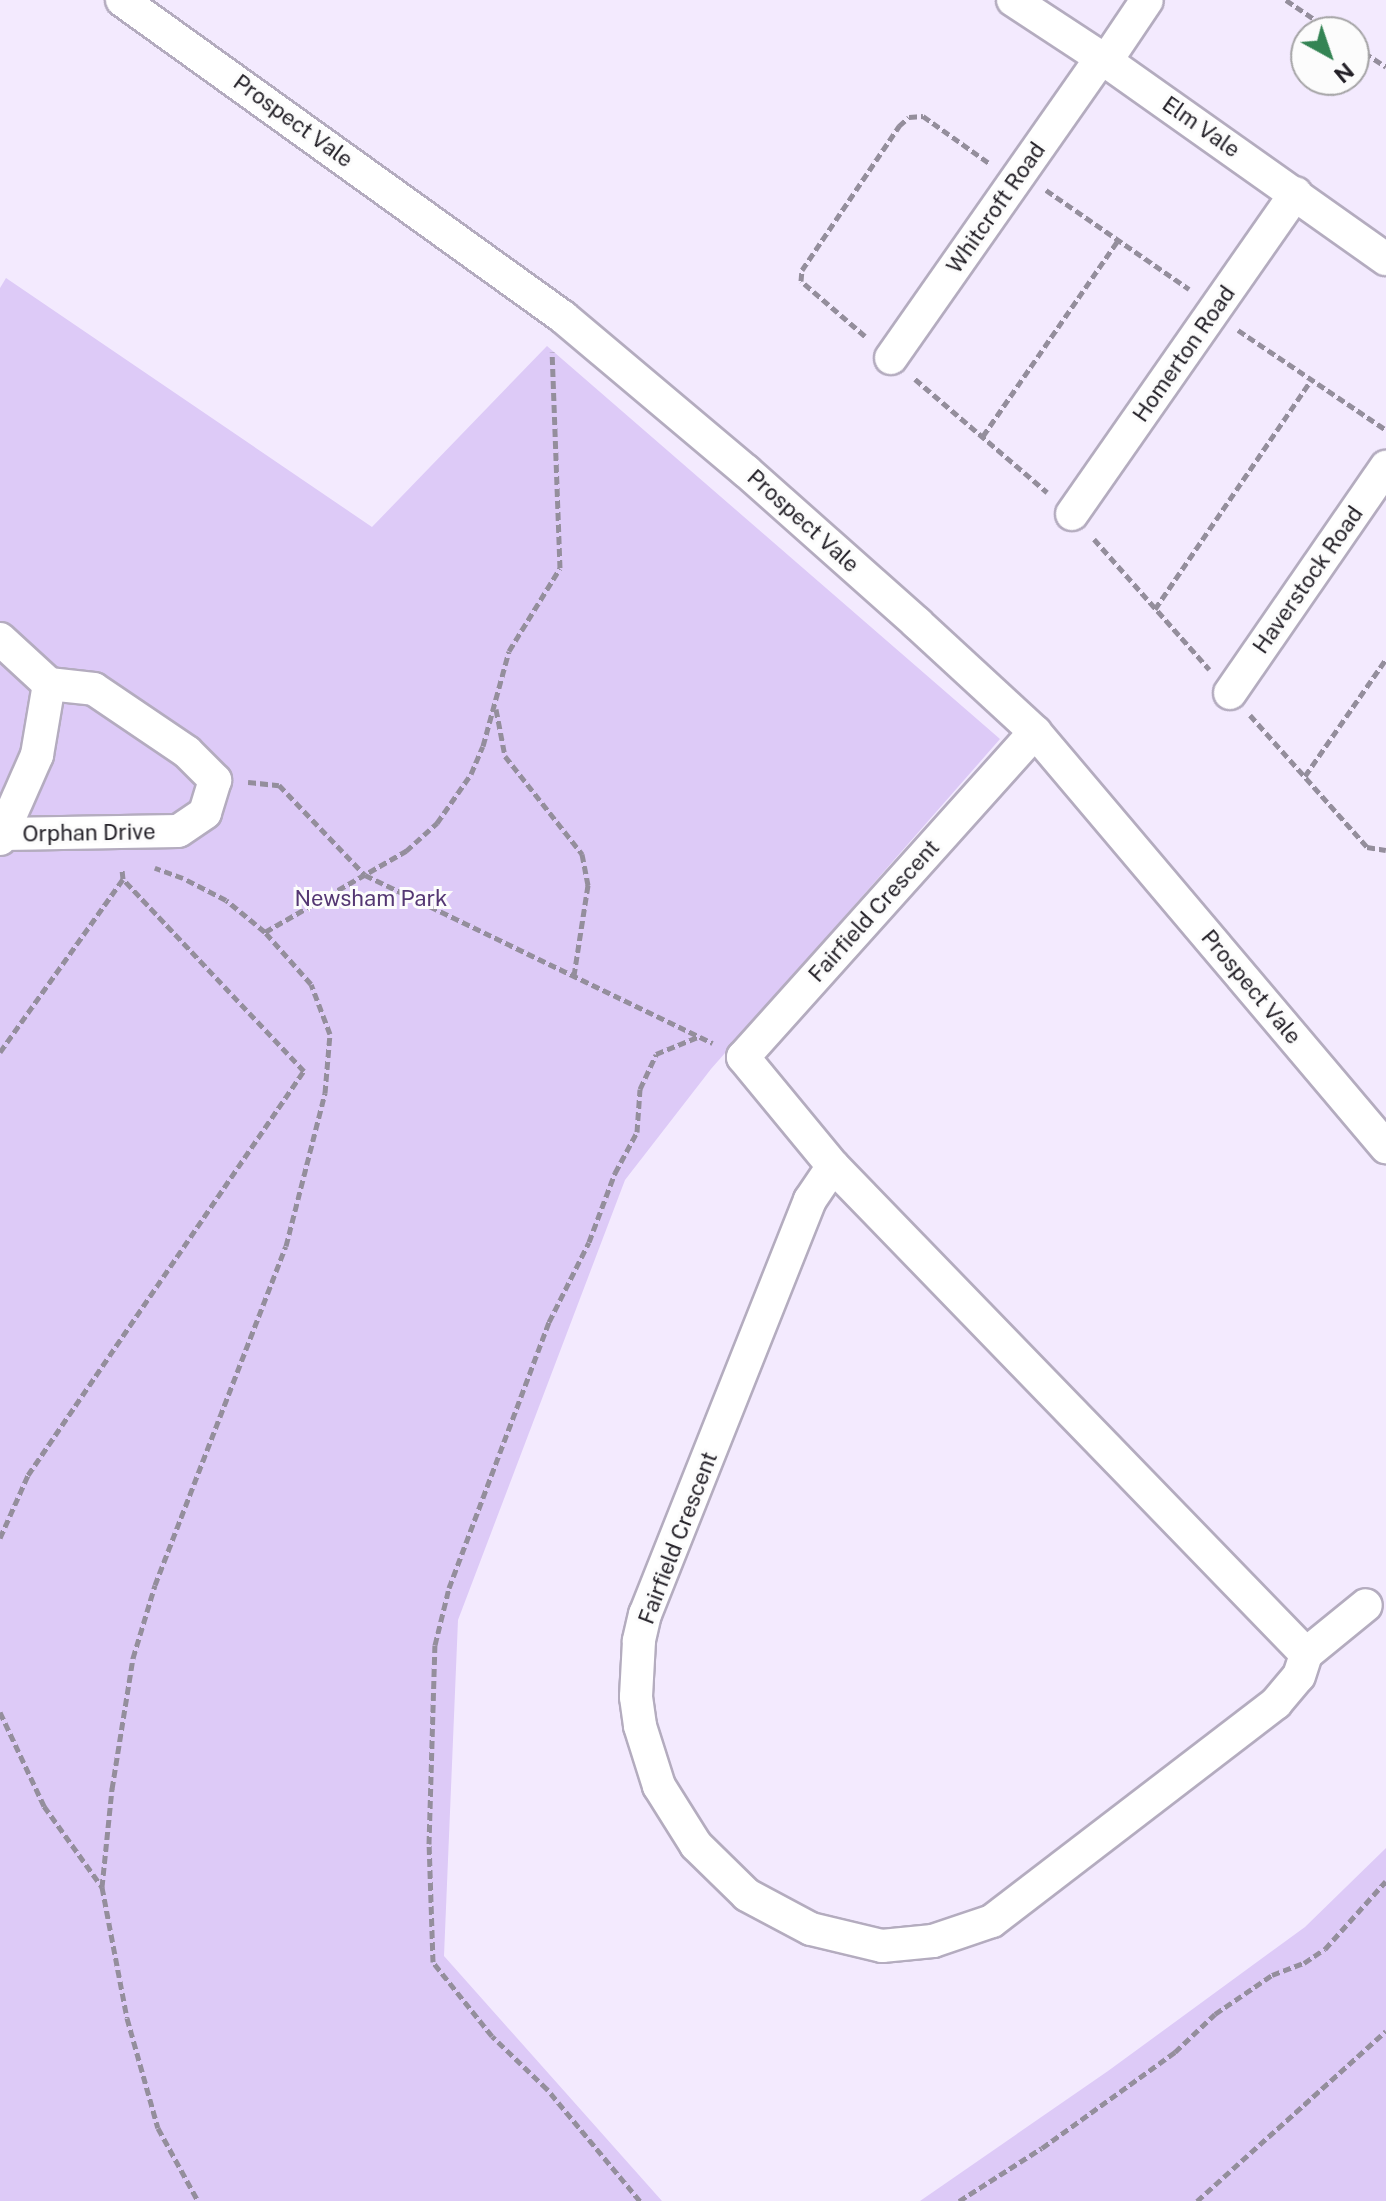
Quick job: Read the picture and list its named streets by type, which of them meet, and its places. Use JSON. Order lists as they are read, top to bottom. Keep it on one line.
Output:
{"streets":{"street":["Prospect Vale","Elm Vale","Whitcroft Road","Homerton Road","Haverstock Road","Orphan Drive","Fairfield Crescent"]},"crossings":[["Prospect Vale","Fairfield Crescent"],["Elm Vale","Whitcroft Road"],["Elm Vale","Homerton Road"]],"parks":["Newsham Park"],"north":"bottom right"}
